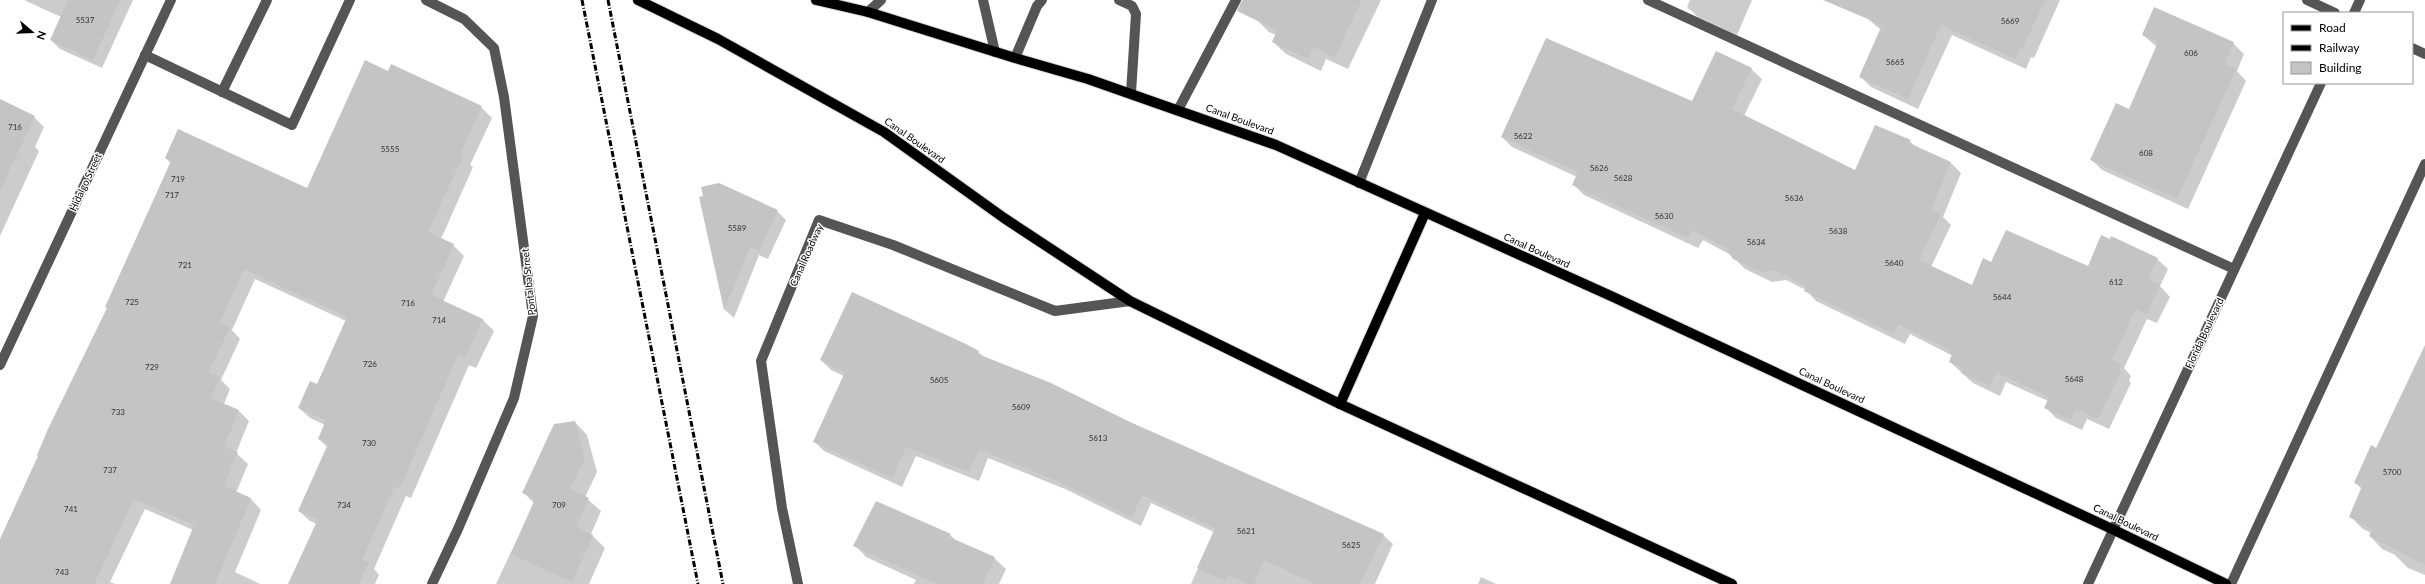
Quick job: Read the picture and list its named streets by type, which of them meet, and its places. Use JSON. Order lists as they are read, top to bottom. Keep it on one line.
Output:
{"streets":{"main road":["Canal Boulevard"],"street":["Hidalgo Street","Canal Roadway","Pontalba Street","Florida Boulevard"]},"crossings":[["Canal Boulevard","Canal Roadway"],["Canal Boulevard","Florida Boulevard"]],"house_numbers":["5537","5669","606","5665","716","5622","5555","608","5626","5628","719","717","5636","5630","5589","5638","5634","5640","721","612","5644","725","716","714","726","729","5648","5605","5609","733","5613","730","737","5700","734","709","741","5621","5625","743"],"legend":["Road","Railway","Building"],"north":"right"}
